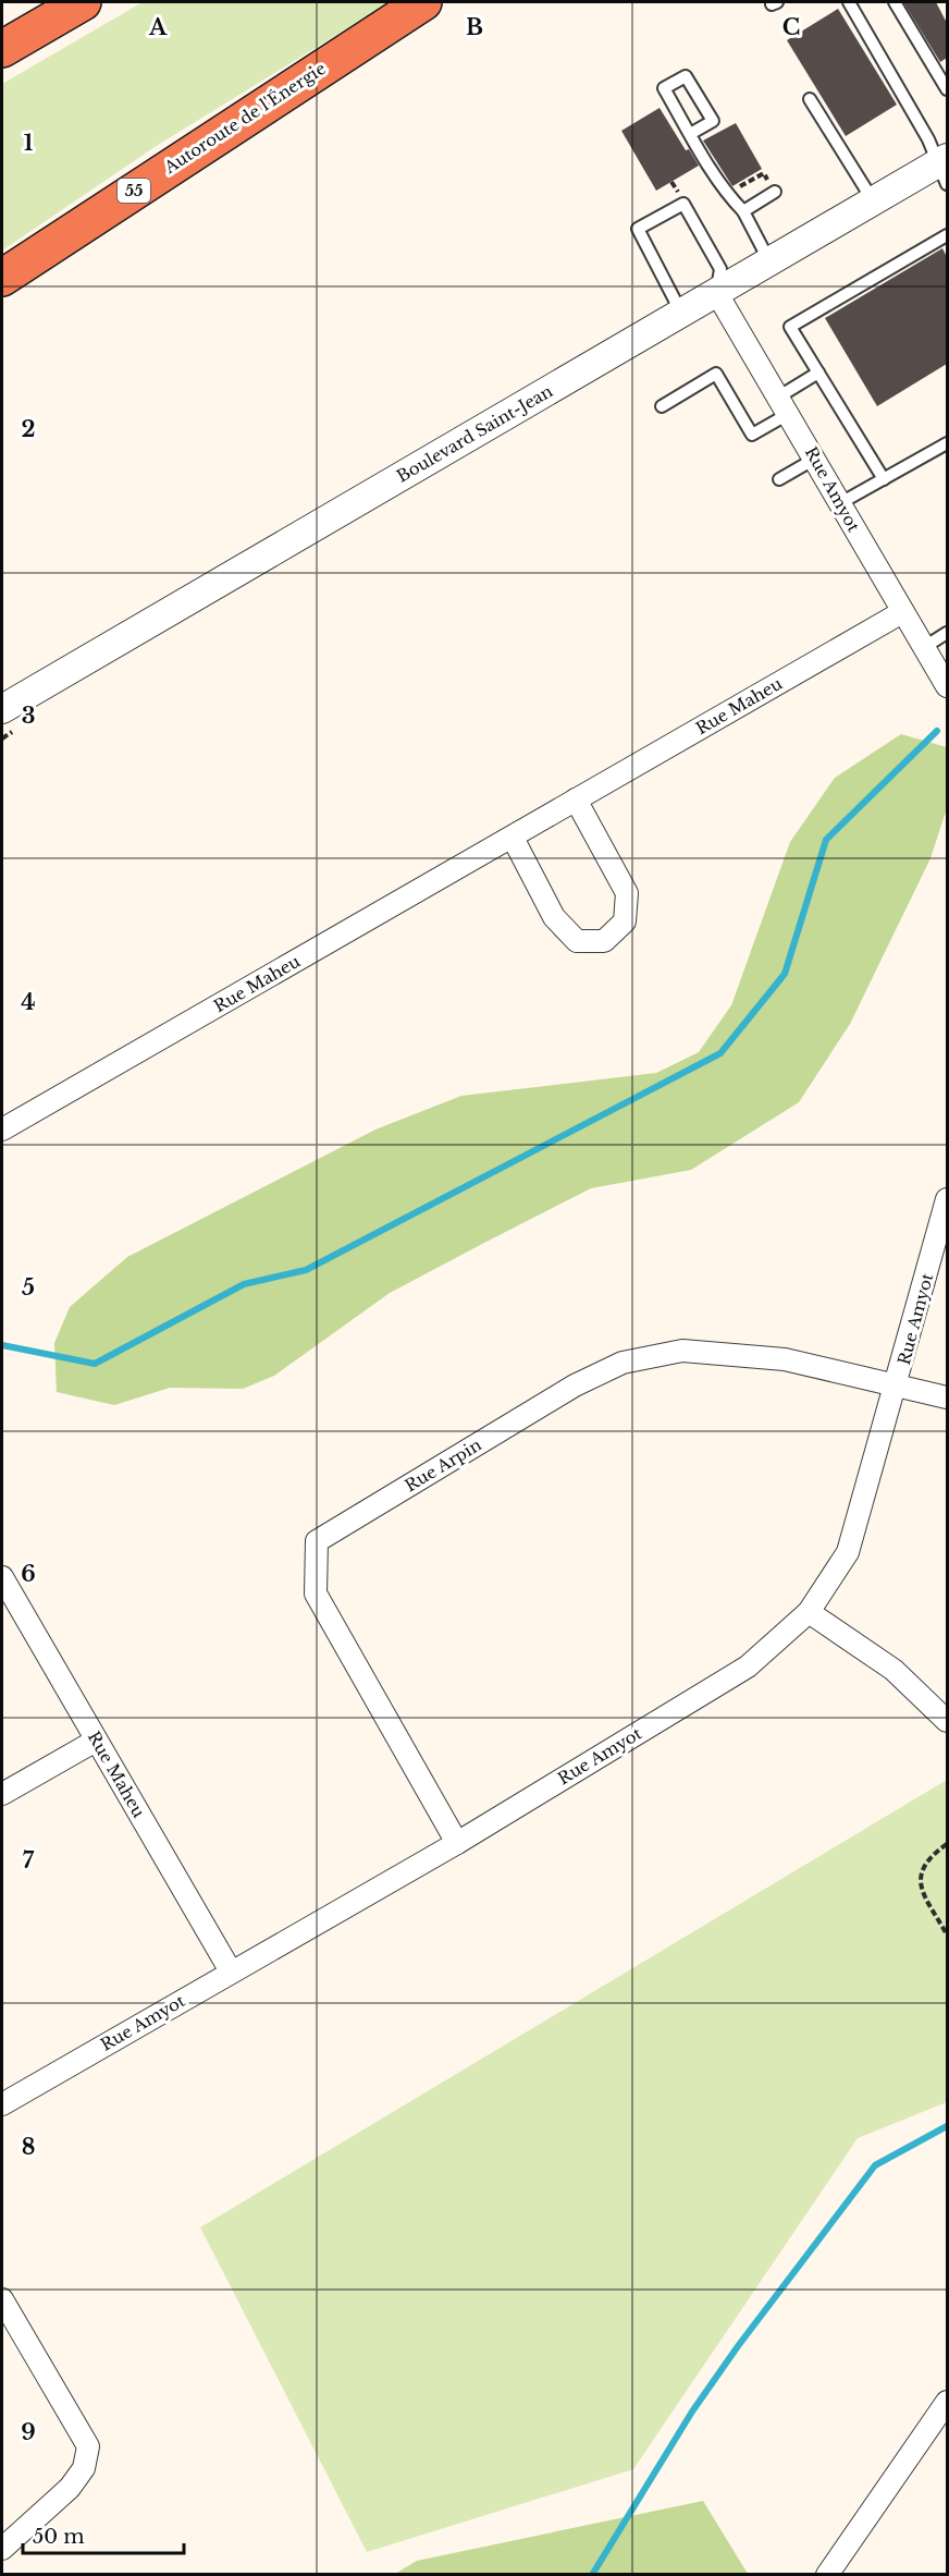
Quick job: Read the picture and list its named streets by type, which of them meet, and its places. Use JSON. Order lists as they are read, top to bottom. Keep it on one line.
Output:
{"streets":{"highway":["Autoroute de l'Énergie","55"],"street":["Boulevard Saint-Jean","Rue Amyot","Rue Maheu","Rue Arpin"]},"crossings":[["Boulevard Saint-Jean","Rue Amyot"],["Rue Amyot","Rue Maheu"],["Rue Amyot","Rue Arpin"]],"scale_bar":"50 m","grid":{"columns":["A","B","C"],"rows":["1","2","3","4","5","6","7","8","9"]}}
